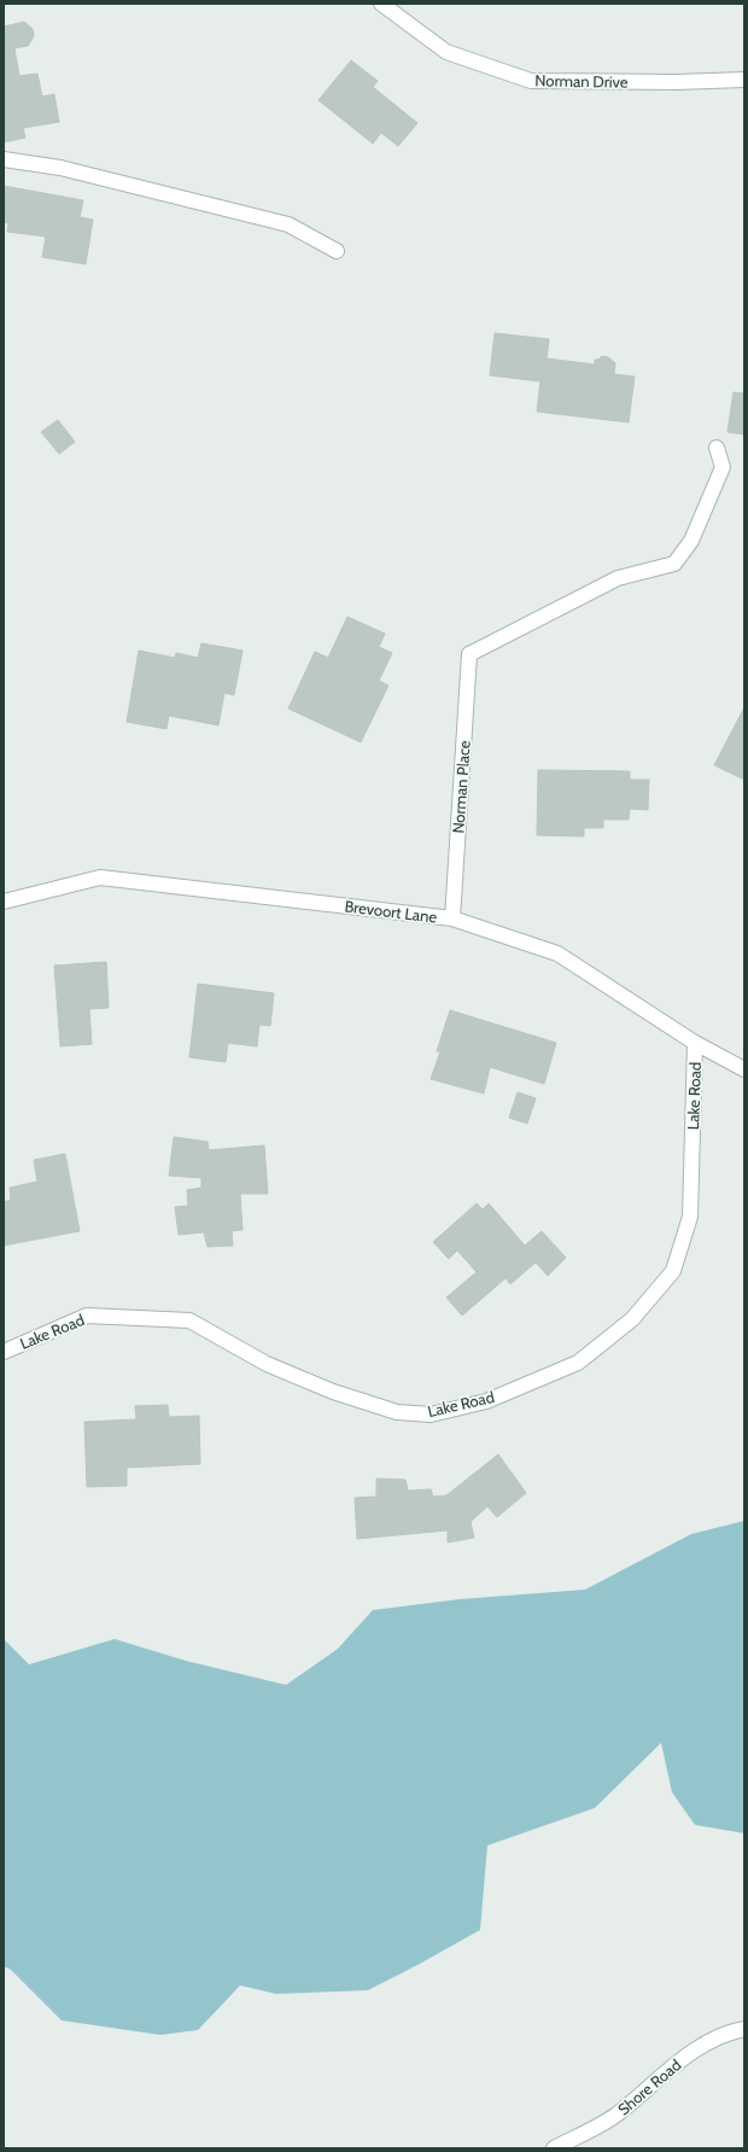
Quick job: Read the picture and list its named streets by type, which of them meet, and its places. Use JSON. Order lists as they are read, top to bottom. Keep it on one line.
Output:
{"streets":{"street":["Norman Drive","Norman Place","Brevoort Lane","Lake Road","Shore Road"]},"crossings":[["Norman Place","Brevoort Lane"],["Brevoort Lane","Lake Road"]]}
